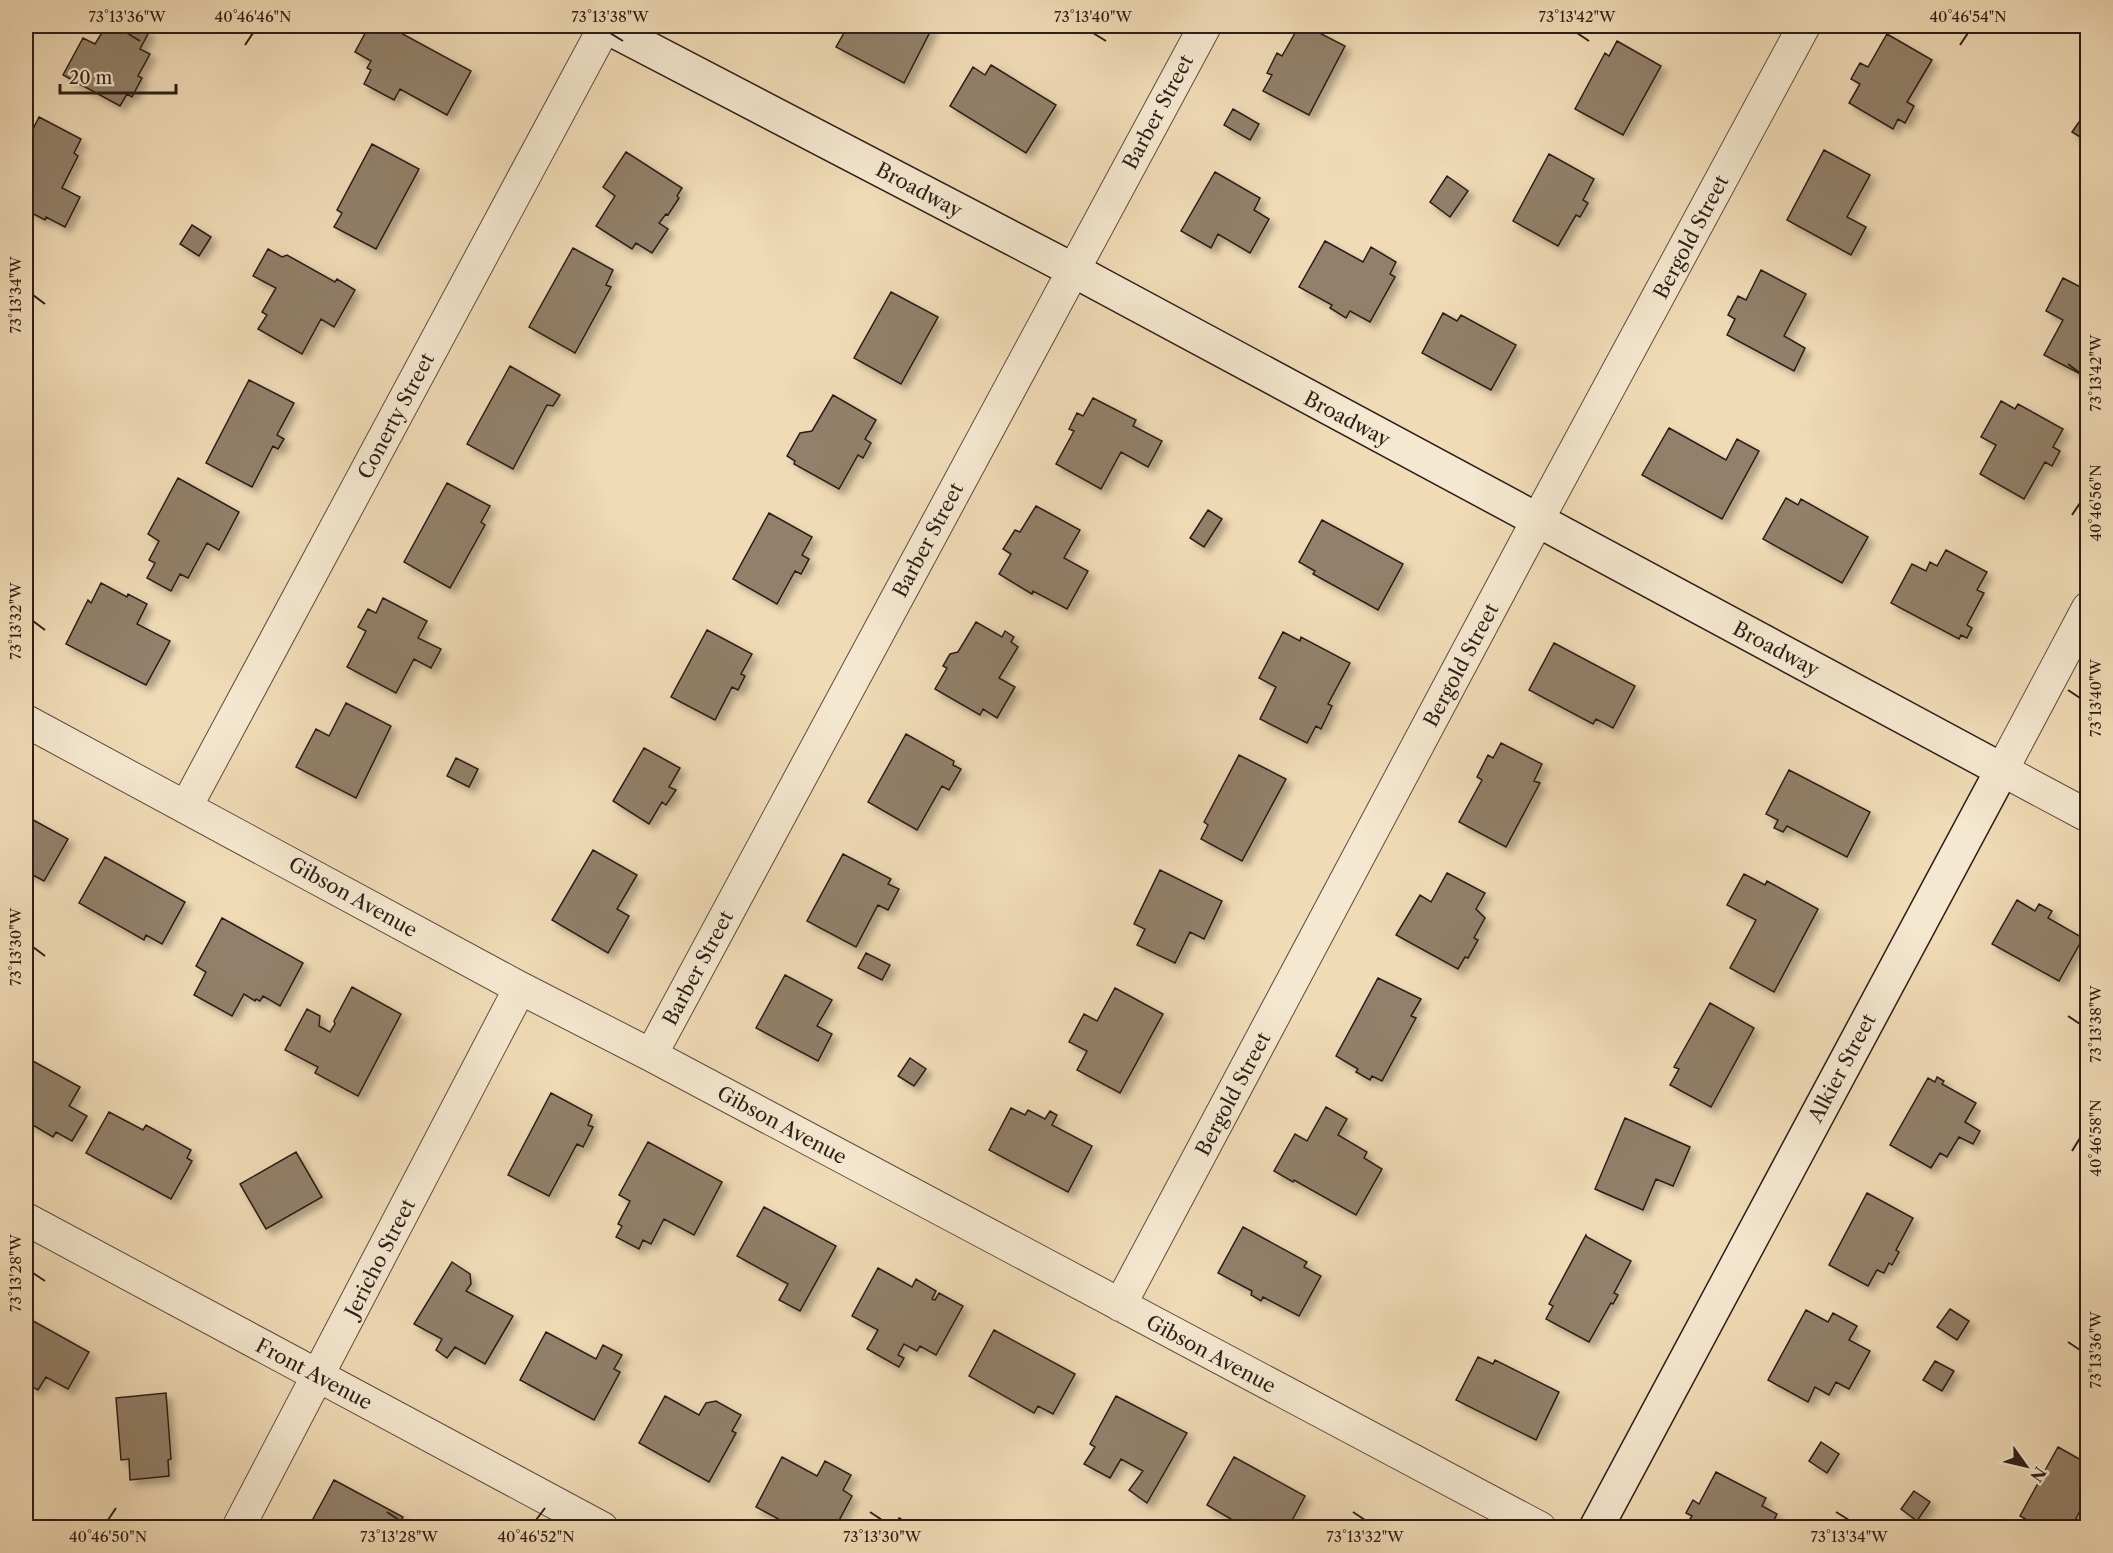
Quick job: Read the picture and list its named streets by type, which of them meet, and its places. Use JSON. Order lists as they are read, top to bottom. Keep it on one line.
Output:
{"streets":{"street":["Barber Street","Broadway","Bergold Street","Conerty Street","Gibson Avenue","Alkier Street","Jericho Street","Front Avenue"]},"crossings":[["Barber Street","Broadway"],["Barber Street","Gibson Avenue"],["Broadway","Bergold Street"],["Broadway","Conerty Street"],["Broadway","Alkier Street"],["Bergold Street","Gibson Avenue"],["Conerty Street","Gibson Avenue"],["Gibson Avenue","Jericho Street"],["Jericho Street","Front Avenue"]],"scale_bar":"20 m","north":"bottom right","coordinates":["73°13'36\"W","40°46'46\"N","73°13'38\"W","73°13'40\"W","73°13'42\"W","40°46'54\"N","73°13'34\"W","40°46'56\"N","73°13'32\"W","73°13'30\"W","40°46'58\"N","73°13'28\"W","40°46'50\"N","40°46'52\"N"]}
